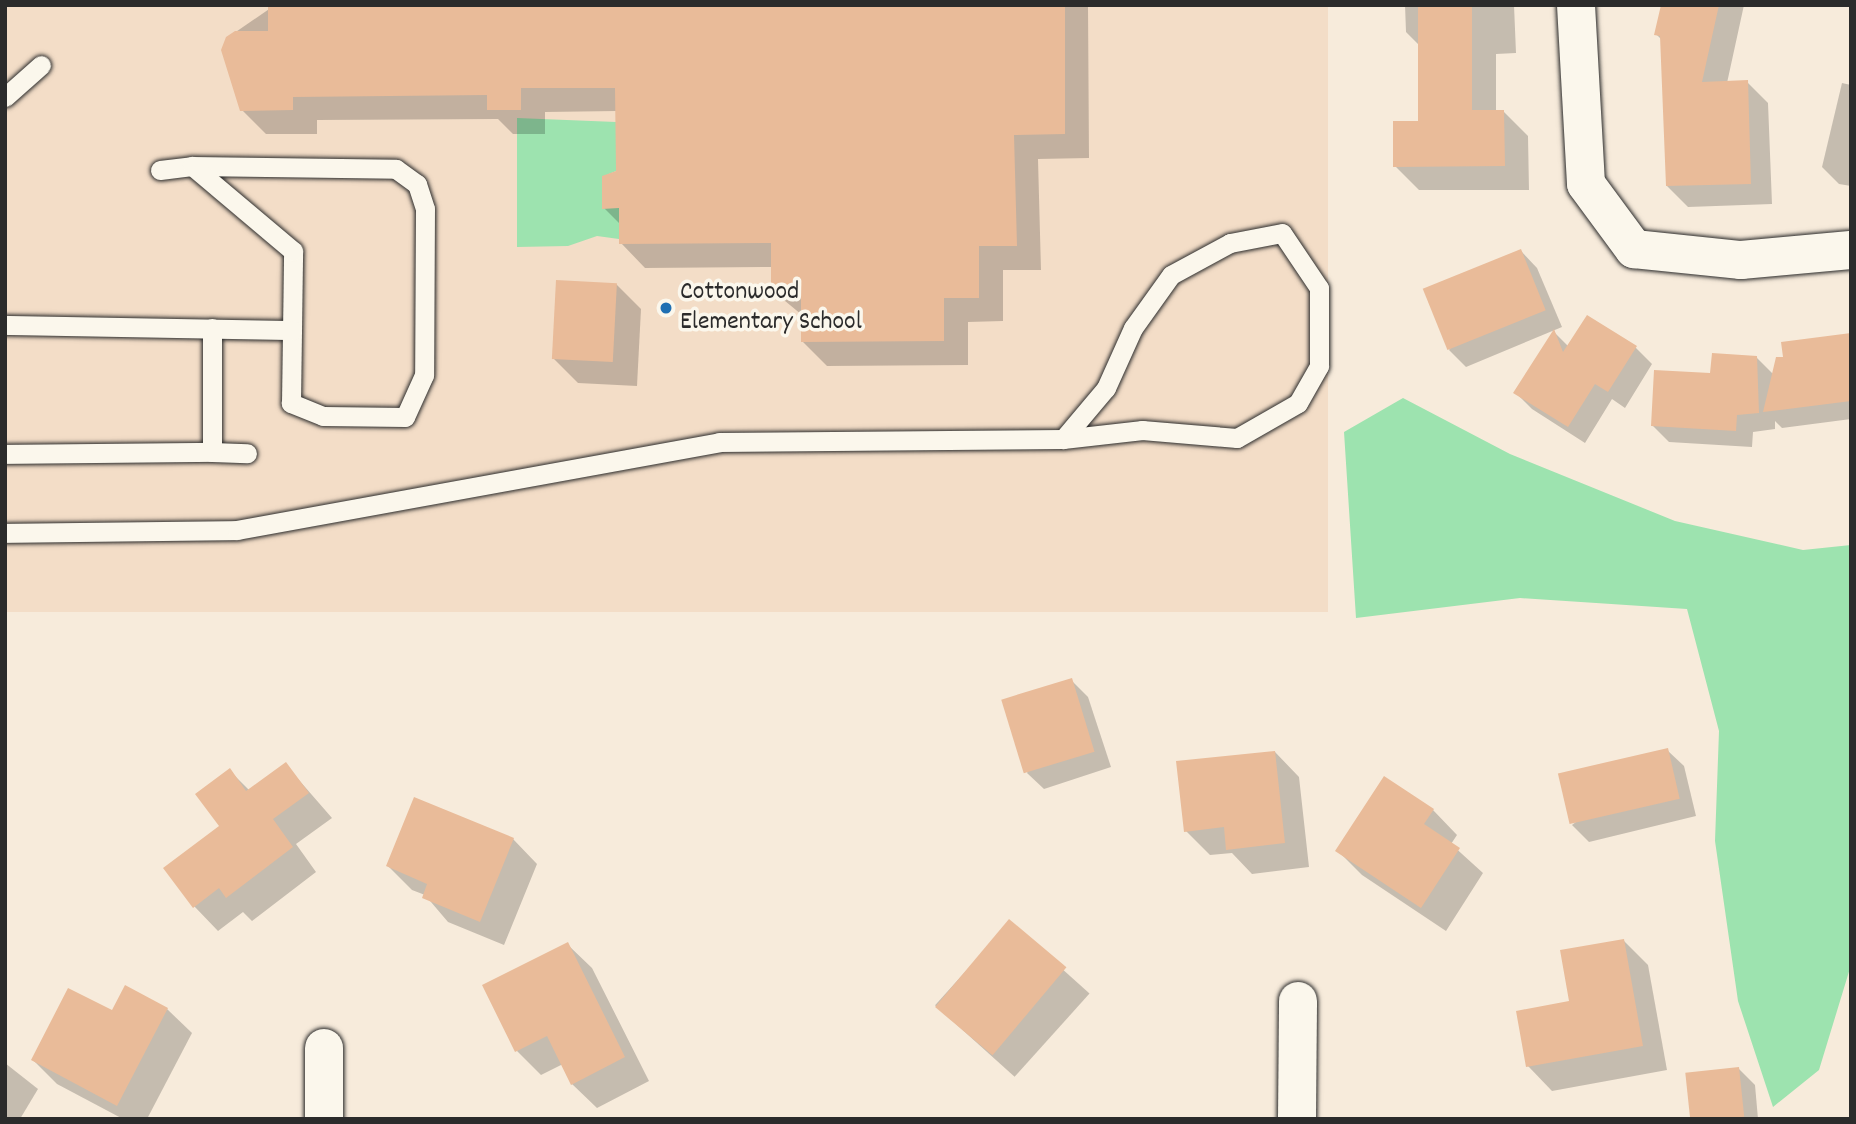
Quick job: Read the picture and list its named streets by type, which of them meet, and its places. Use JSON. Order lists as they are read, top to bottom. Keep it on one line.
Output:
{"places":["Cottonwood Elementary School"]}
